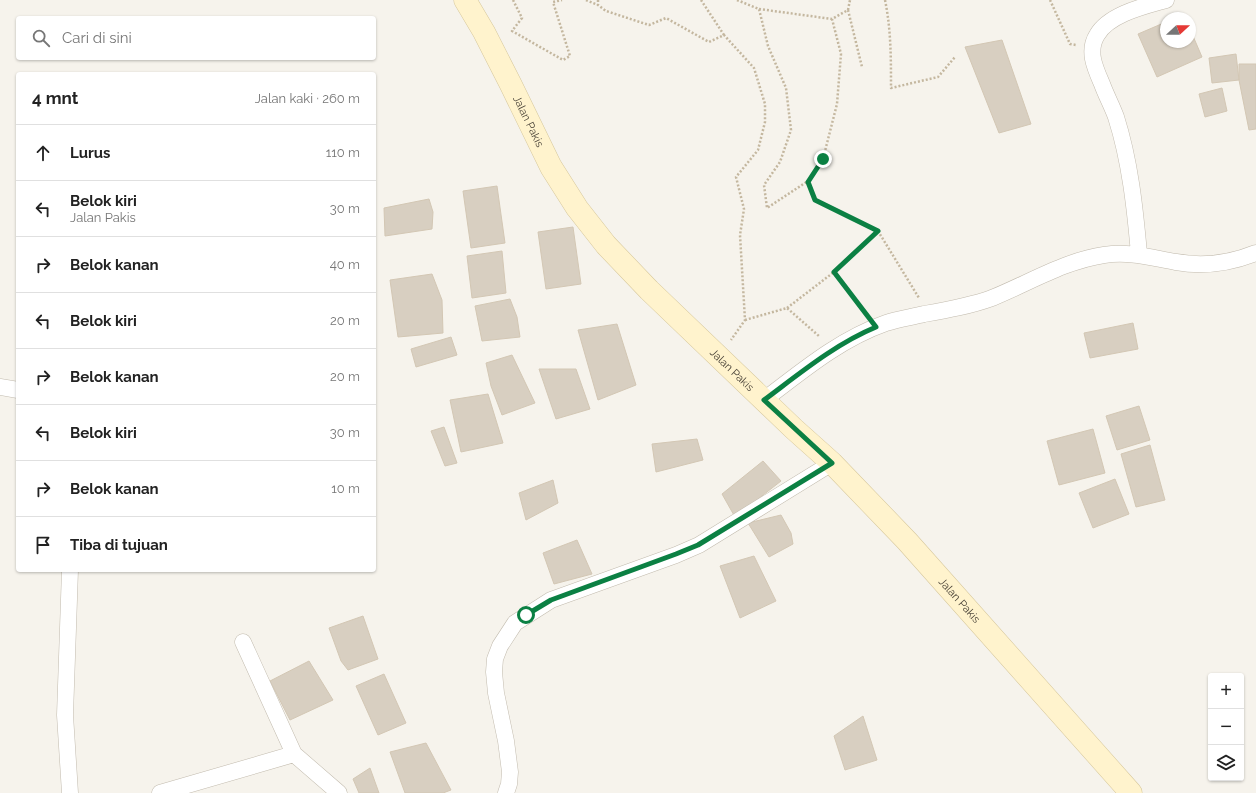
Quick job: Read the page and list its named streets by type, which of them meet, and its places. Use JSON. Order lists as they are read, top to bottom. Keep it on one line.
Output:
{"streets":{"street":["Jalan Pakis"]},"north":"right","page":{"search":"Cari di sini","heading":["4 mnt","Jalan kaki · 260 m"],"list":[["Lurus","110 m"],["Belok kiri","Jalan Pakis","30 m"],["Belok kanan","40 m"],["Belok kiri","20 m"],["Belok kanan","20 m"],["Belok kiri","30 m"],["Belok kanan","10 m"],"Tiba di tujuan"],"map_buttons":["+","−"]}}
